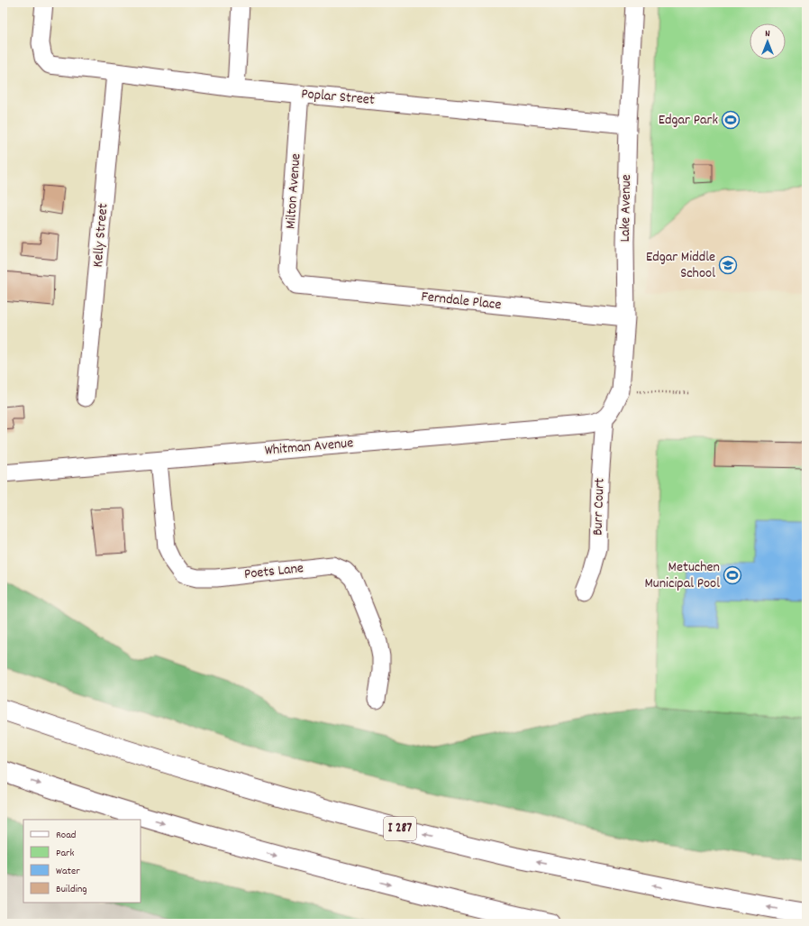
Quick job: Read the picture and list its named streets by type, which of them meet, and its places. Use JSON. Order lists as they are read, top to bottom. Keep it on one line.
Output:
{"streets":{"highway":["I 287"],"street":["Poplar Street","Milton Avenue","Lake Avenue","Kelly Street","Ferndale Place","Whitman Avenue","Burr Court","Poets Lane"]},"crossings":[["Poplar Street","Milton Avenue"],["Poplar Street","Lake Avenue"],["Poplar Street","Kelly Street"],["Milton Avenue","Ferndale Place"],["Lake Avenue","Ferndale Place"],["Lake Avenue","Whitman Avenue"],["Lake Avenue","Burr Court"],["Whitman Avenue","Burr Court"],["Whitman Avenue","Poets Lane"]],"places":{"sports":["Edgar Park","Metuchen Municipal Pool"],"school or university":["Edgar Middle School"]},"legend":["Road","Park","Water","Building"],"north":"top"}
